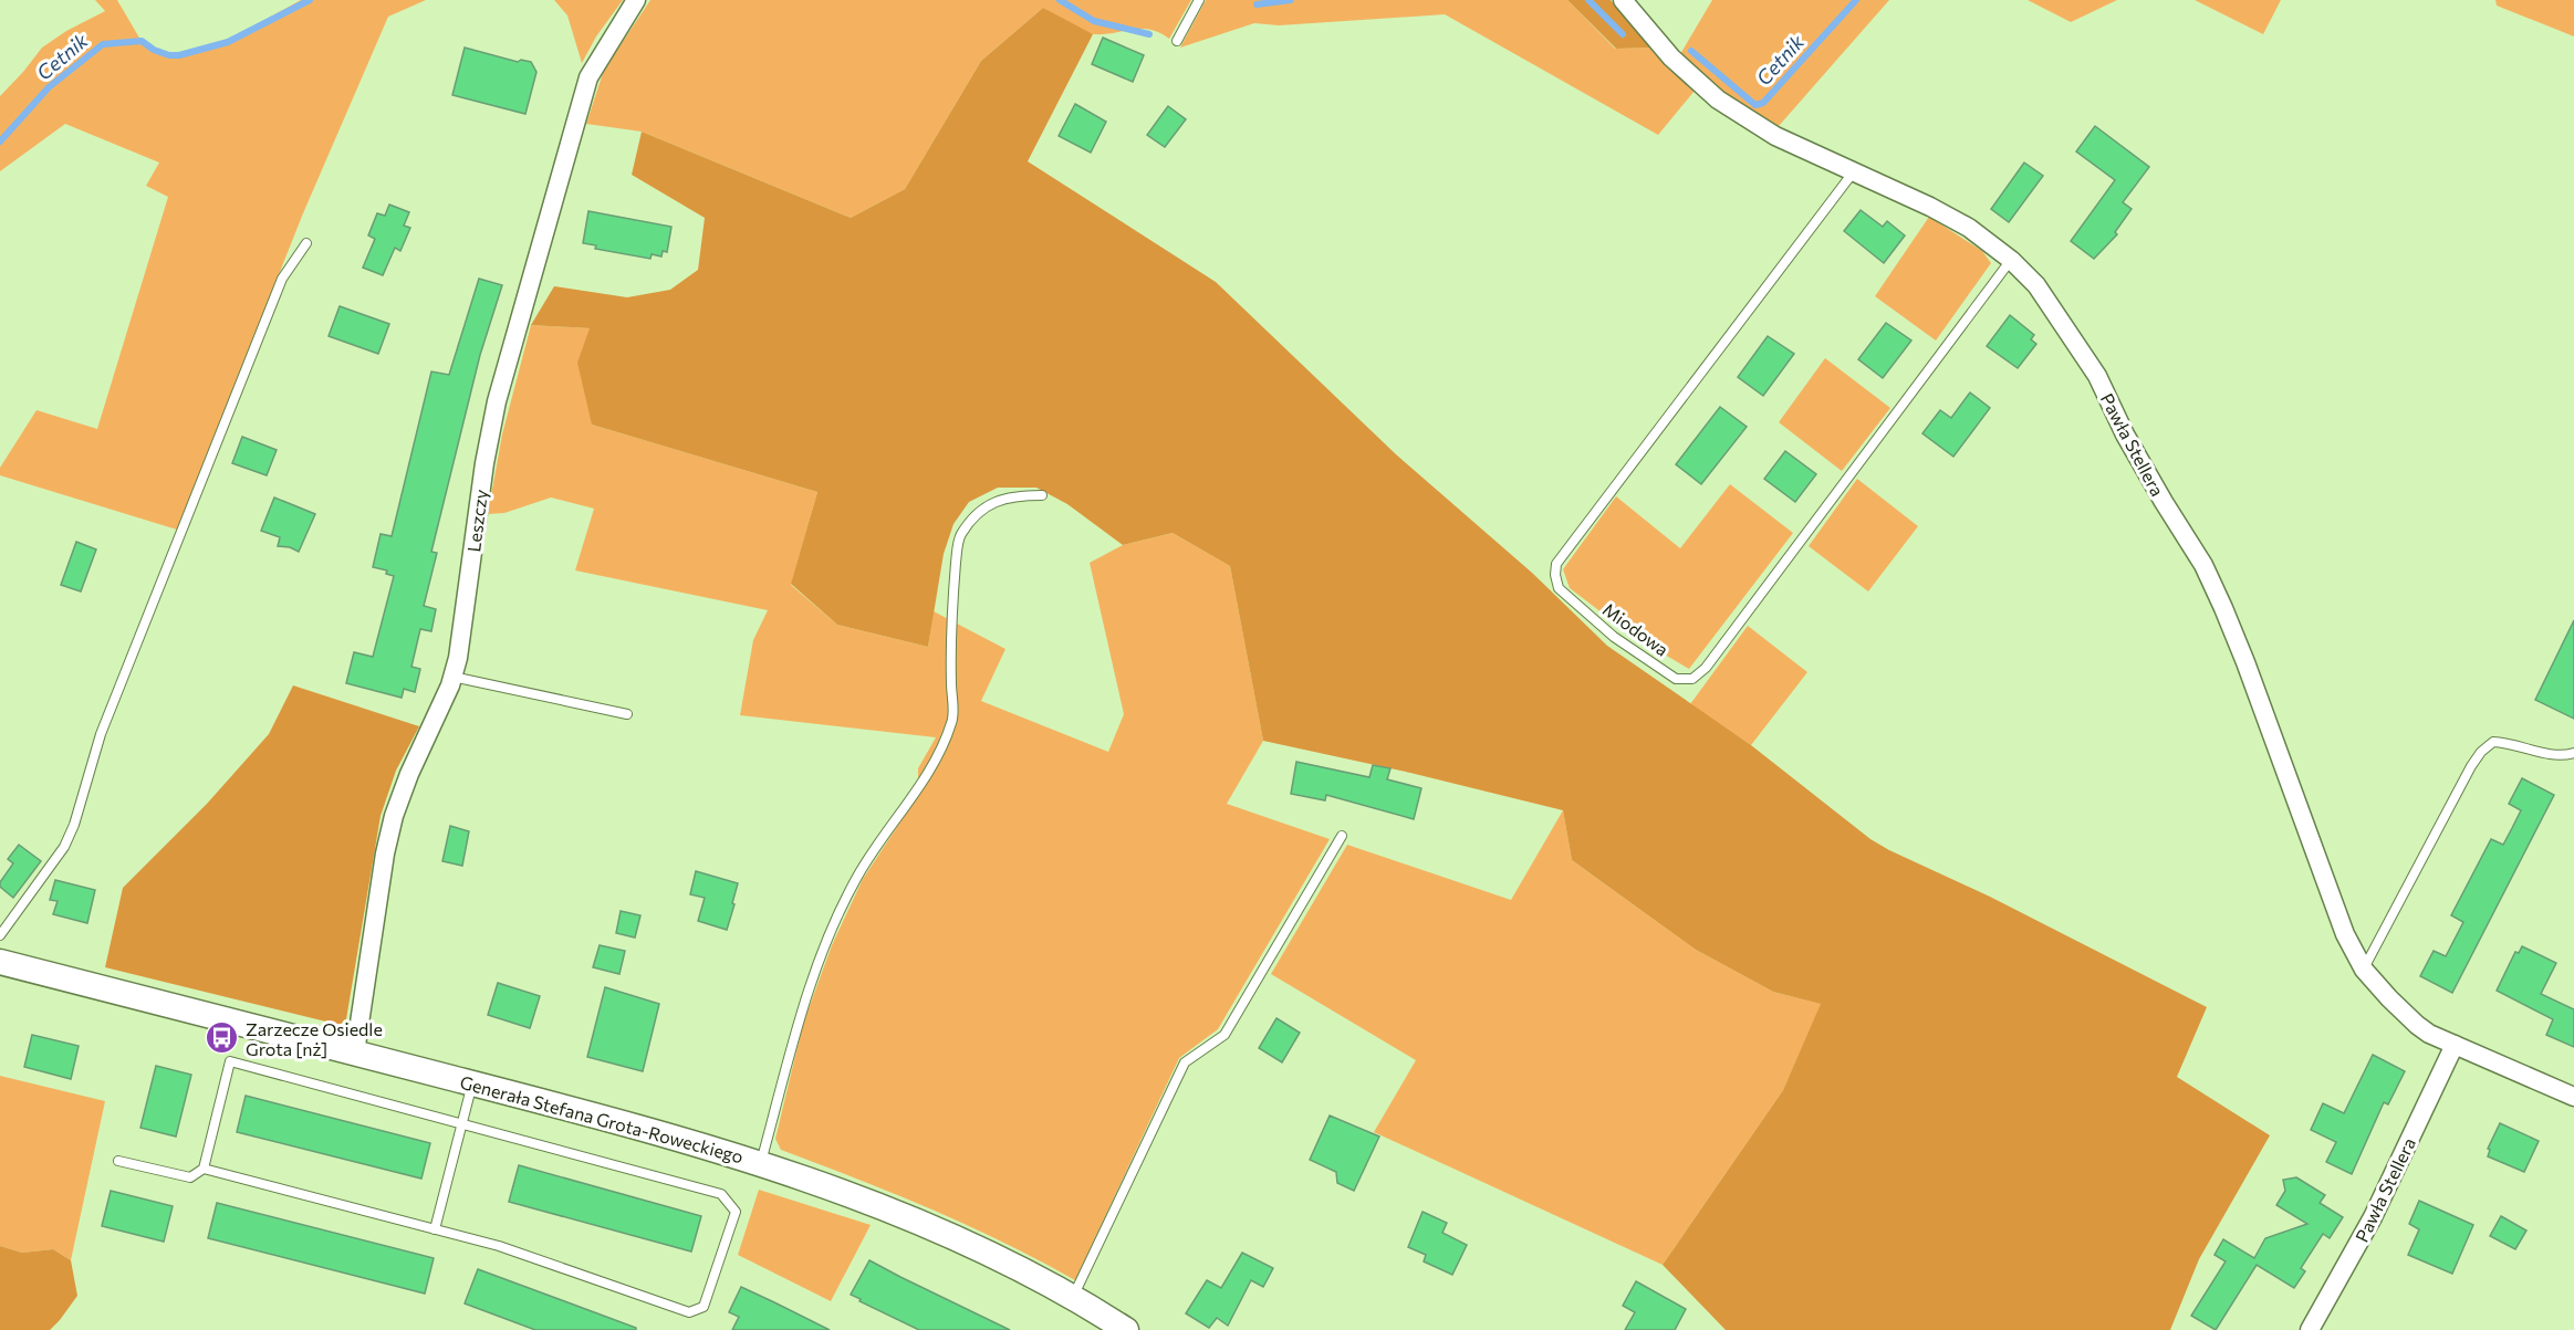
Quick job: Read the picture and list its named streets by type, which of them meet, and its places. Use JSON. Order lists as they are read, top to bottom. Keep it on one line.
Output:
{"streets":{"street":["Pawła Stellera","Leszczy","Generała Stefana Grota-Roweckiego"],"lane":["Miodowa"]},"crossings":[["Pawła Stellera","Miodowa"],["Leszczy","Generała Stefana Grota-Roweckiego"]],"water":["Cetnik"],"places":{"bus stop":["Zarzecze Osiedle Grota [nż]"]}}
